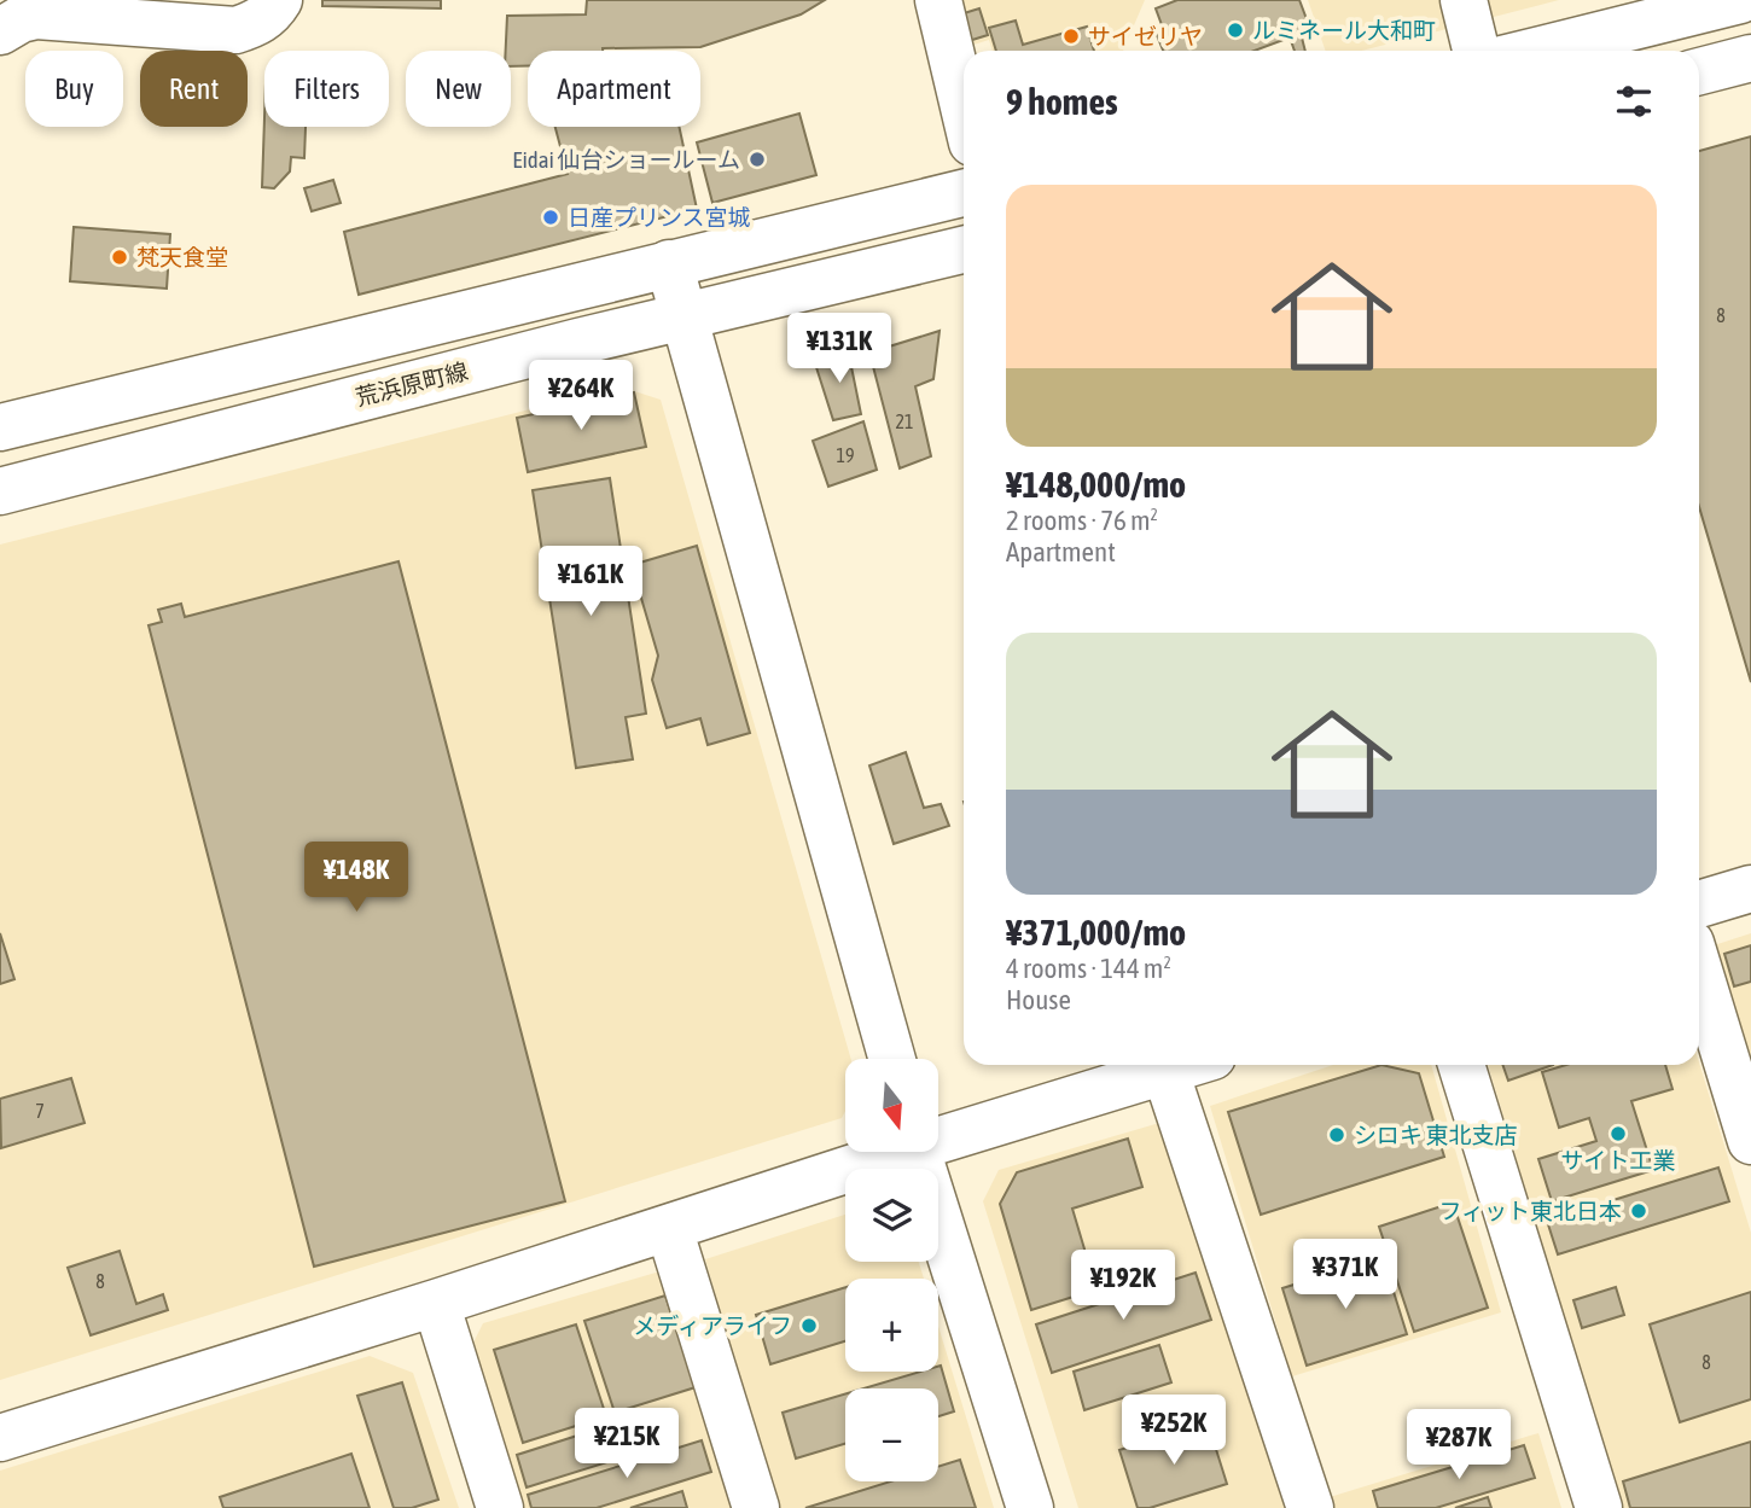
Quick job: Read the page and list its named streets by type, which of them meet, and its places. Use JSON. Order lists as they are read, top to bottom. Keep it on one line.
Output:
{"streets":{"street":["荒浜原町線"]},"places":["ルミネール大和町","サイゼリヤ","Eidai 仙台ショールーム","日産プリンス宮城","梵天食堂","サイト工業","シロキ 東北支店","フィット東北日本","メディアライフ"],"house_numbers":["8","21","19","7","8","8"],"north":"bottom","page":{"chip":["Buy","Rent","Filters","New","Apartment"],"heading":"9 homes","list":[{"name":"¥148,000/mo","note":"2 rooms · 76 m² · Apartment"},{"name":"¥371,000/mo","note":"4 rooms · 144 m² · House"}],"price":["¥131K","¥264K","¥161K","¥148K","¥371K","¥192K","¥252K","¥215K","¥287K"],"map_buttons":["+","−"]}}
